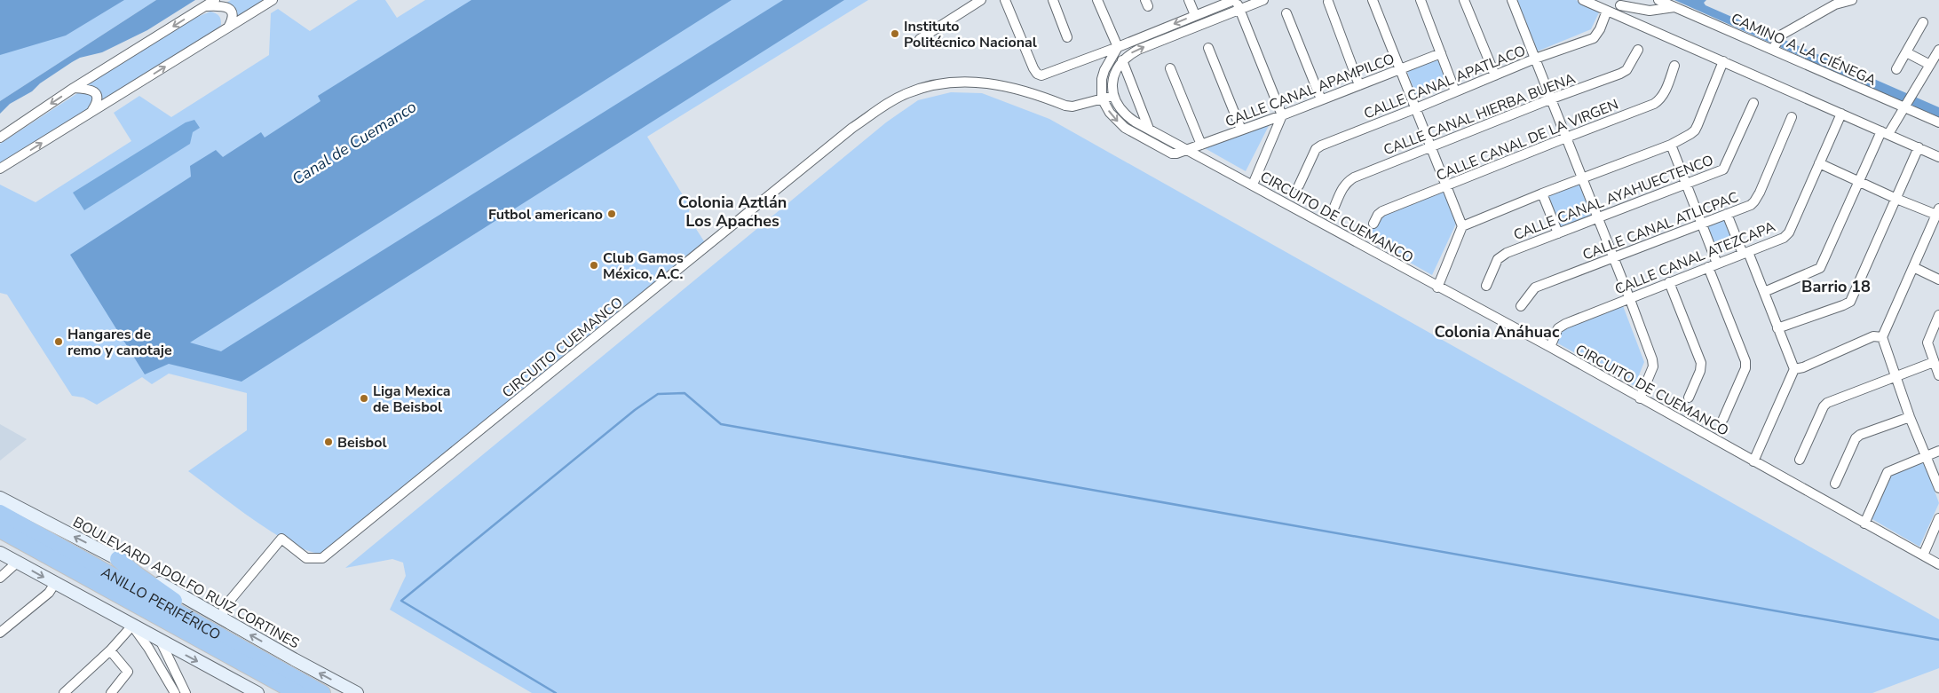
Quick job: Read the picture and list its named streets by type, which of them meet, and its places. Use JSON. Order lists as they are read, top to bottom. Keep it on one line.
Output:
{"streets":{"highway":["ANILLO PERIFÉRICO"],"main road":["BOULEVARD ADOLFO RUIZ CORTINES"],"street":["CAMINO A LA CIÉNEGA","CALLE CANAL APATLACO","CALLE CANAL APAMPILCO","CALLE CANAL HIERBA BUENA","CALLE CANAL DE LA VIRGEN","CALLE CANAL AYAHUECTENCO","CIRCUITO DE CUEMANCO","CALLE CANAL ATLICPAC","CALLE CANAL ATEZCAPA","CIRCUITO CUEMANCO"]},"crossings":[["CALLE CANAL APAMPILCO","CIRCUITO DE CUEMANCO"],["CIRCUITO DE CUEMANCO","CALLE CANAL ATEZCAPA"],["CIRCUITO DE CUEMANCO","CIRCUITO CUEMANCO"],["CIRCUITO CUEMANCO","BOULEVARD ADOLFO RUIZ CORTINES"]],"districts":["Colonia Aztlán Los Apaches","Barrio 18","Colonia Anáhuac"],"water":["Canal de Cuemanco"],"places":["Instituto Politécnico Nacional","Futbol americano","Club Gamos México, A.C.","Hangares de remo y canotaje","Liga Mexica de Beisbol","Beisbol"]}
